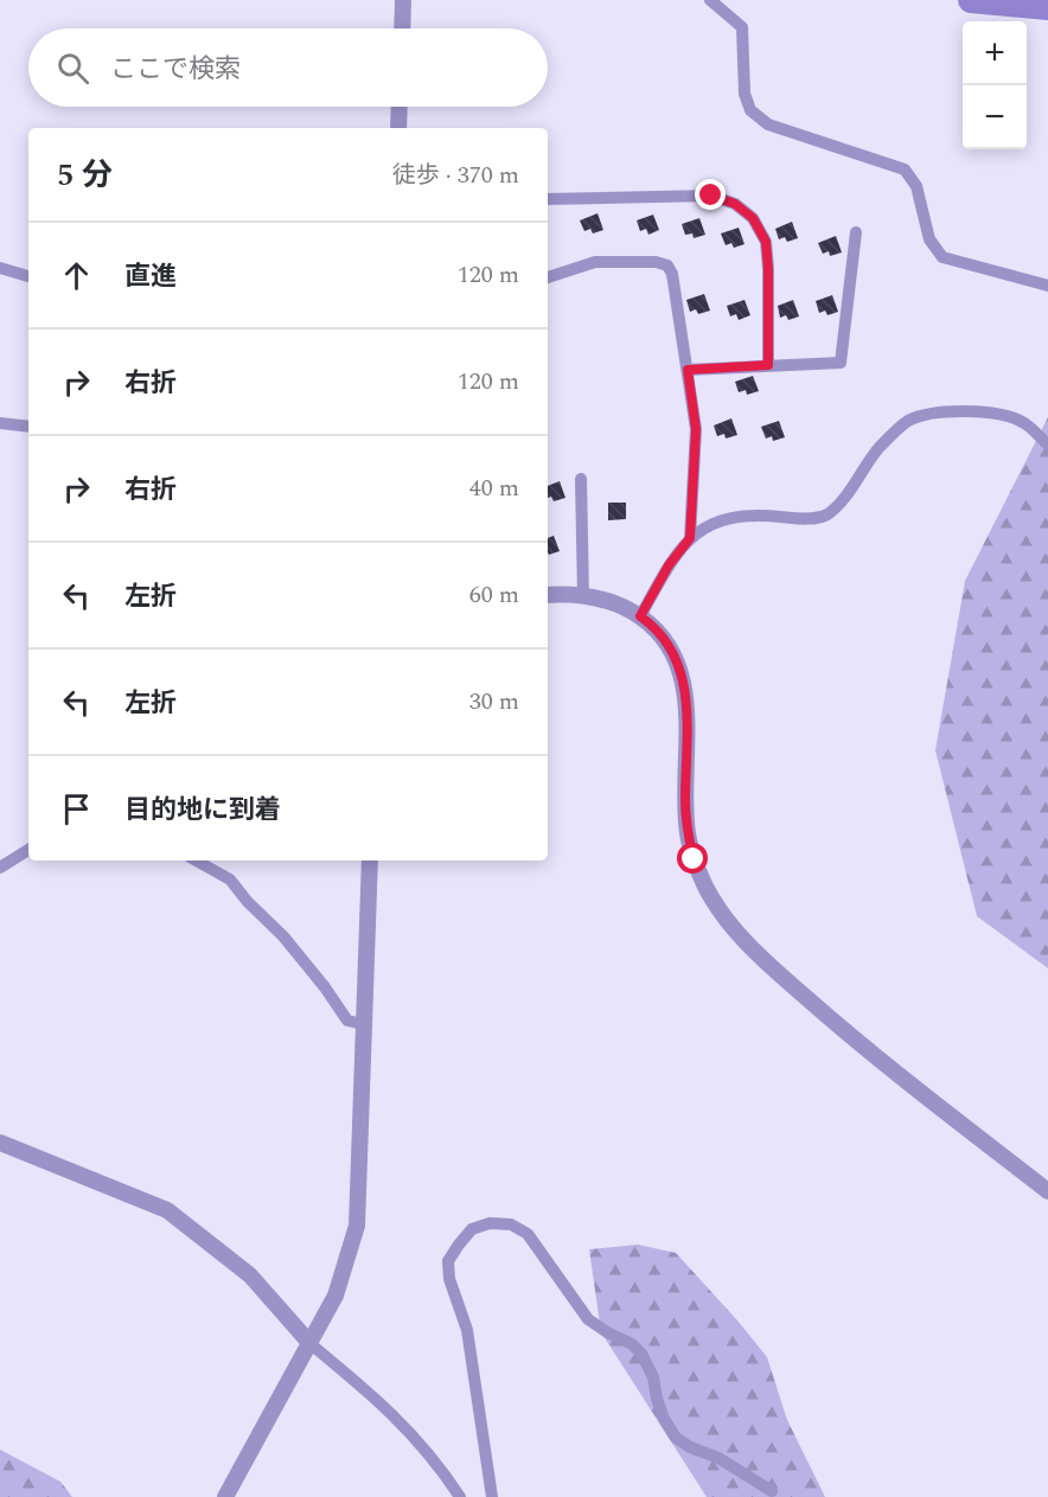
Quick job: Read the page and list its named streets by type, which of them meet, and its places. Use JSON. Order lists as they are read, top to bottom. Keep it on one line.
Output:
{"page":{"map_buttons":["+","−"],"search":"ここで検索","heading":["5 分","徒歩 · 370 m"],"list":[["直進","120 m"],["右折","120 m"],["右折","40 m"],["左折","60 m"],["左折","30 m"],"目的地に到着"]}}
